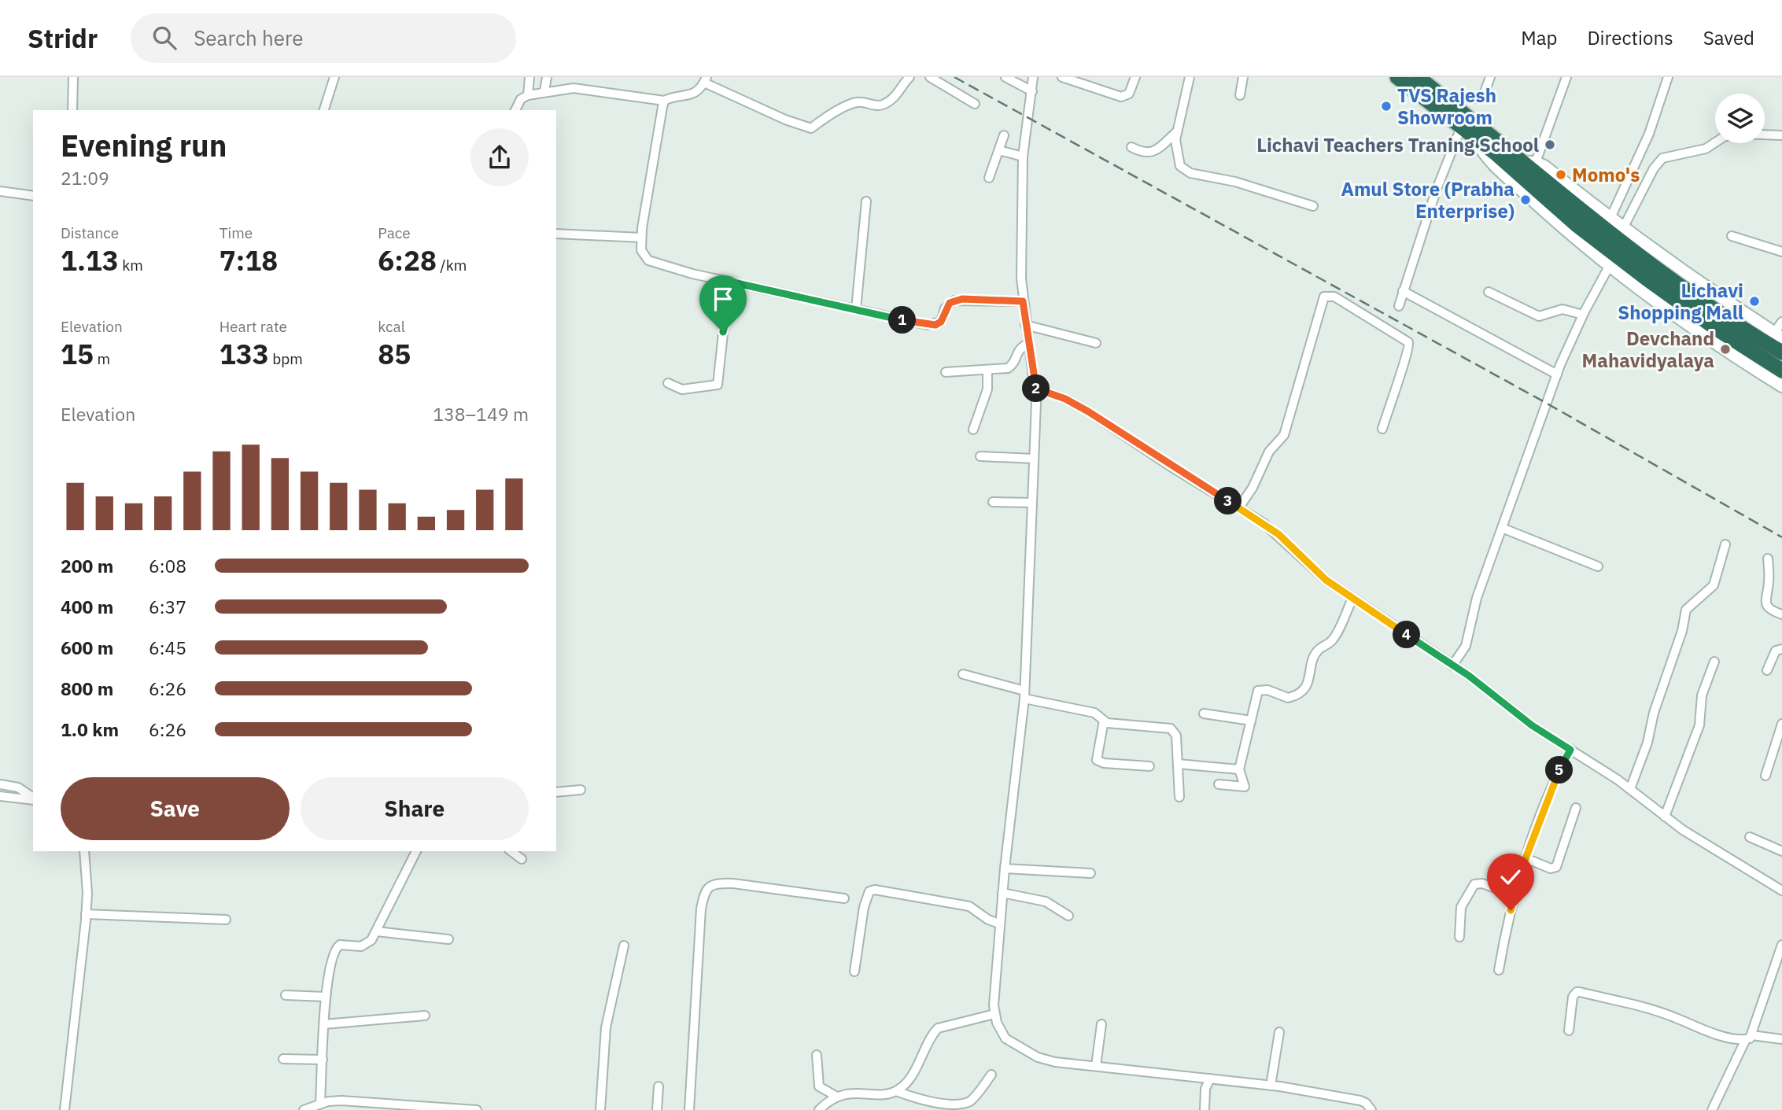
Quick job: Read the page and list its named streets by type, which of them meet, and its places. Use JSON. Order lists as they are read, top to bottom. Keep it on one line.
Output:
{"places":["TVS Rajesh Showroom","Lichavi Teachers Traning School","Momo's","Amul Store (Prabha Enterprise)","Lichavi Shopping Mall","Devchand Mahavidyalaya"],"page":{"header":"Stridr","search":"Search here","nav":["Map","Directions","Saved"],"heading":["Evening run","21:09"],"stats":[["Distance","1.13 km"],["Time","7:18"],["Pace","6:28 /km"],["Elevation","15 m"],["Heart rate","133 bpm"],["kcal","85"]],"pins":["1","2","3","4","5"],"chart":["Elevation","138–149 m"],"list":[{"name":"200 m","note":"6:08"},{"name":"400 m","note":"6:37"},{"name":"600 m","note":"6:45"},{"name":"800 m","note":"6:26"},{"name":"1.0 km","note":"6:26"}],"buttons":["Save","Share"]}}
